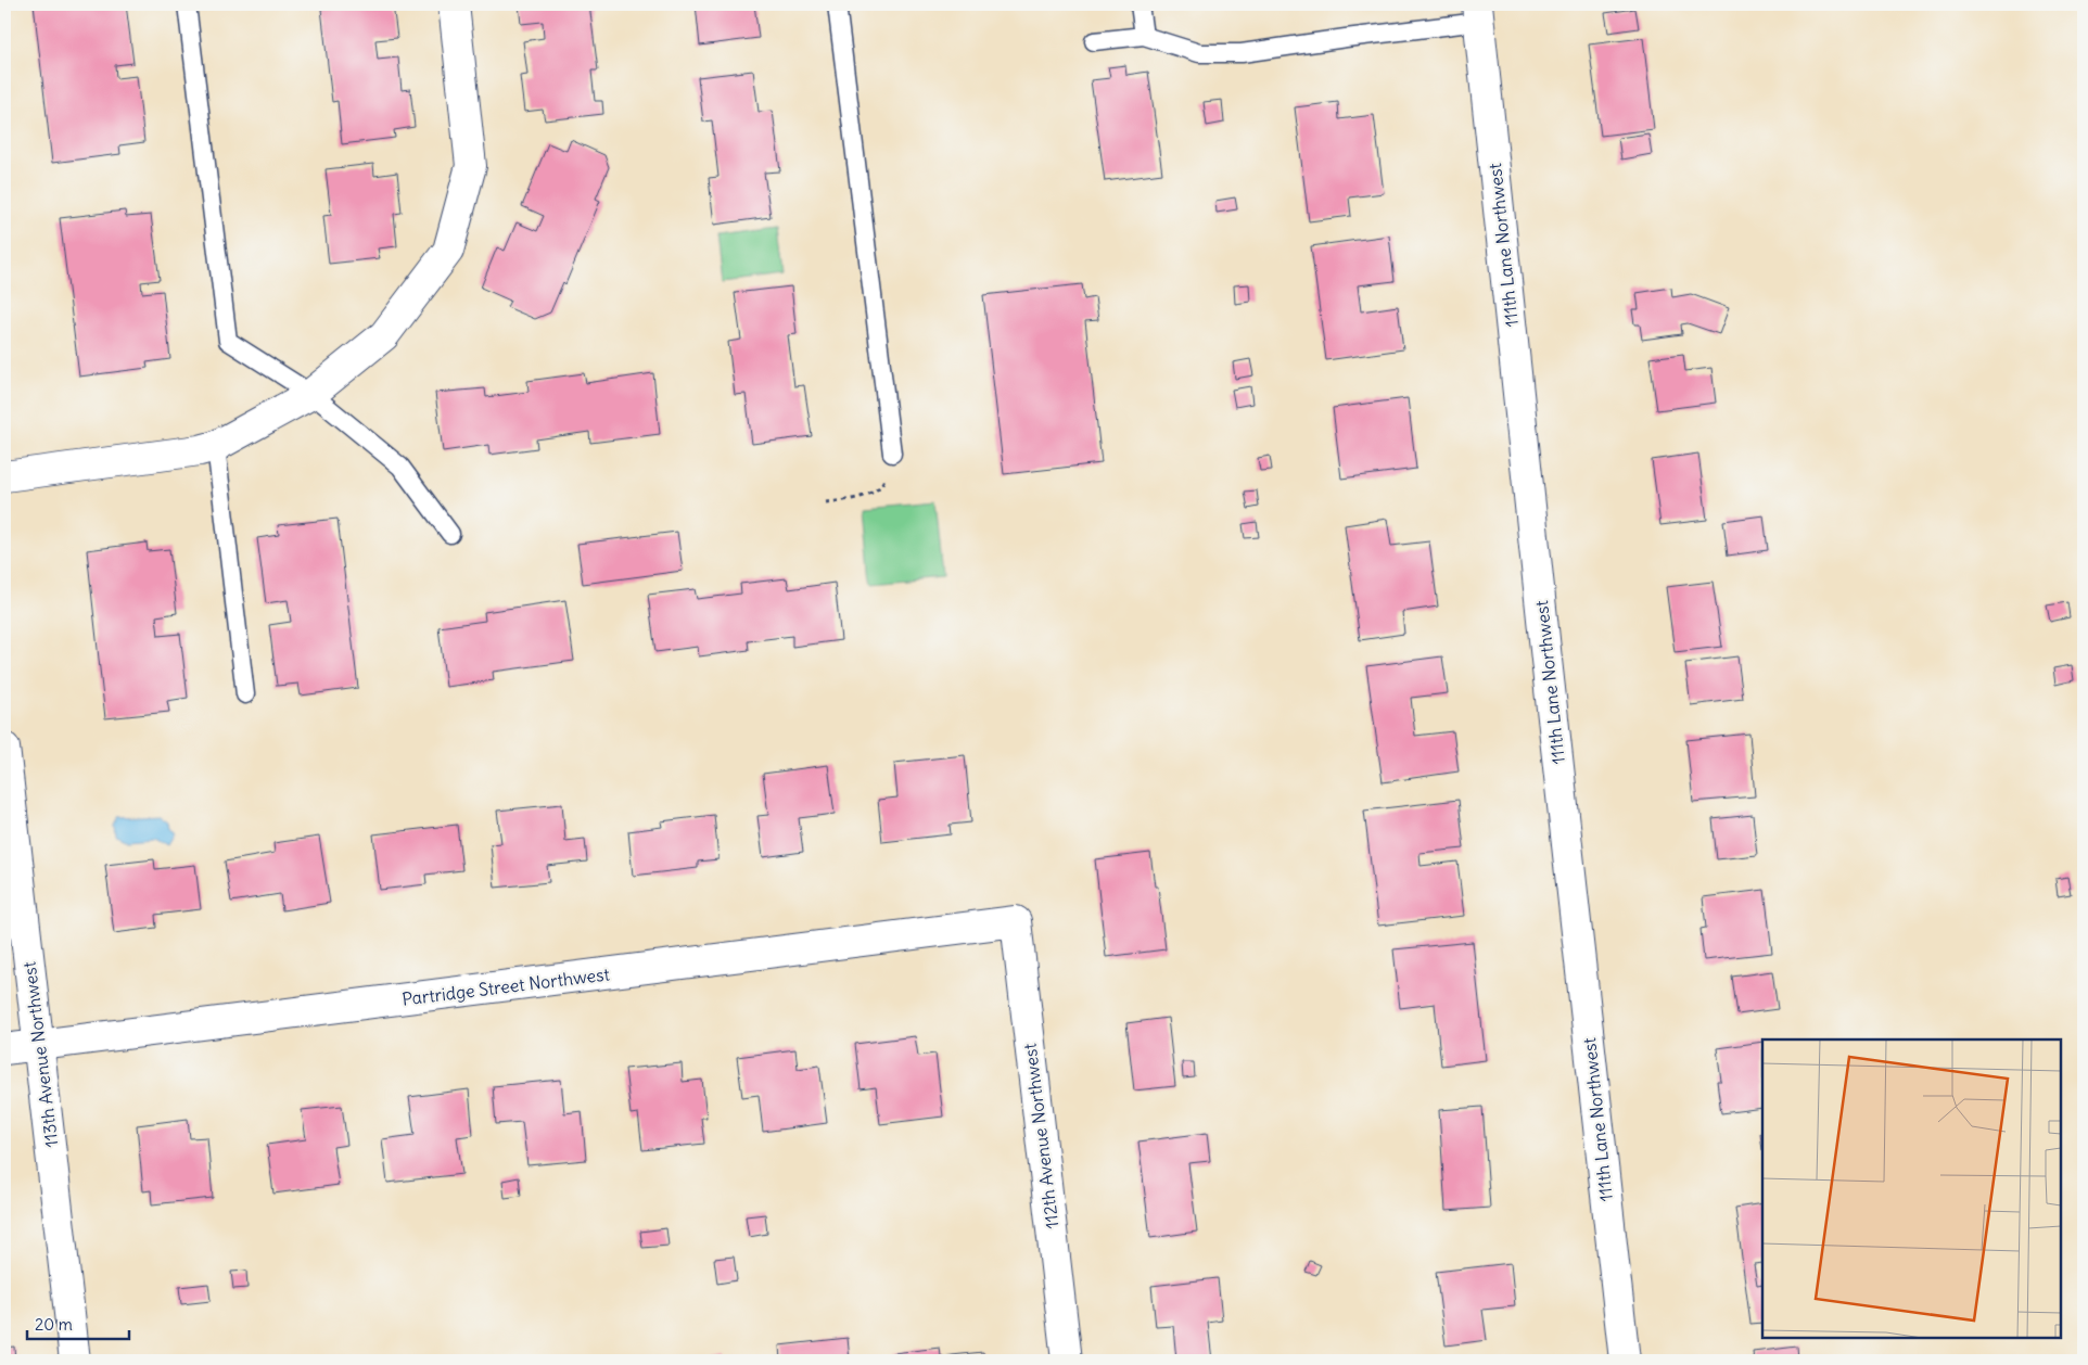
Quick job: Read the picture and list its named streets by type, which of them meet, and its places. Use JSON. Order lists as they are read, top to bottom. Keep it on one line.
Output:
{"streets":{"street":["111th Lane Northwest","Partridge Street Northwest","113th Avenue Northwest","112th Avenue Northwest"]},"crossings":[["Partridge Street Northwest","113th Avenue Northwest"],["Partridge Street Northwest","112th Avenue Northwest"]],"scale_bar":"20 m"}
